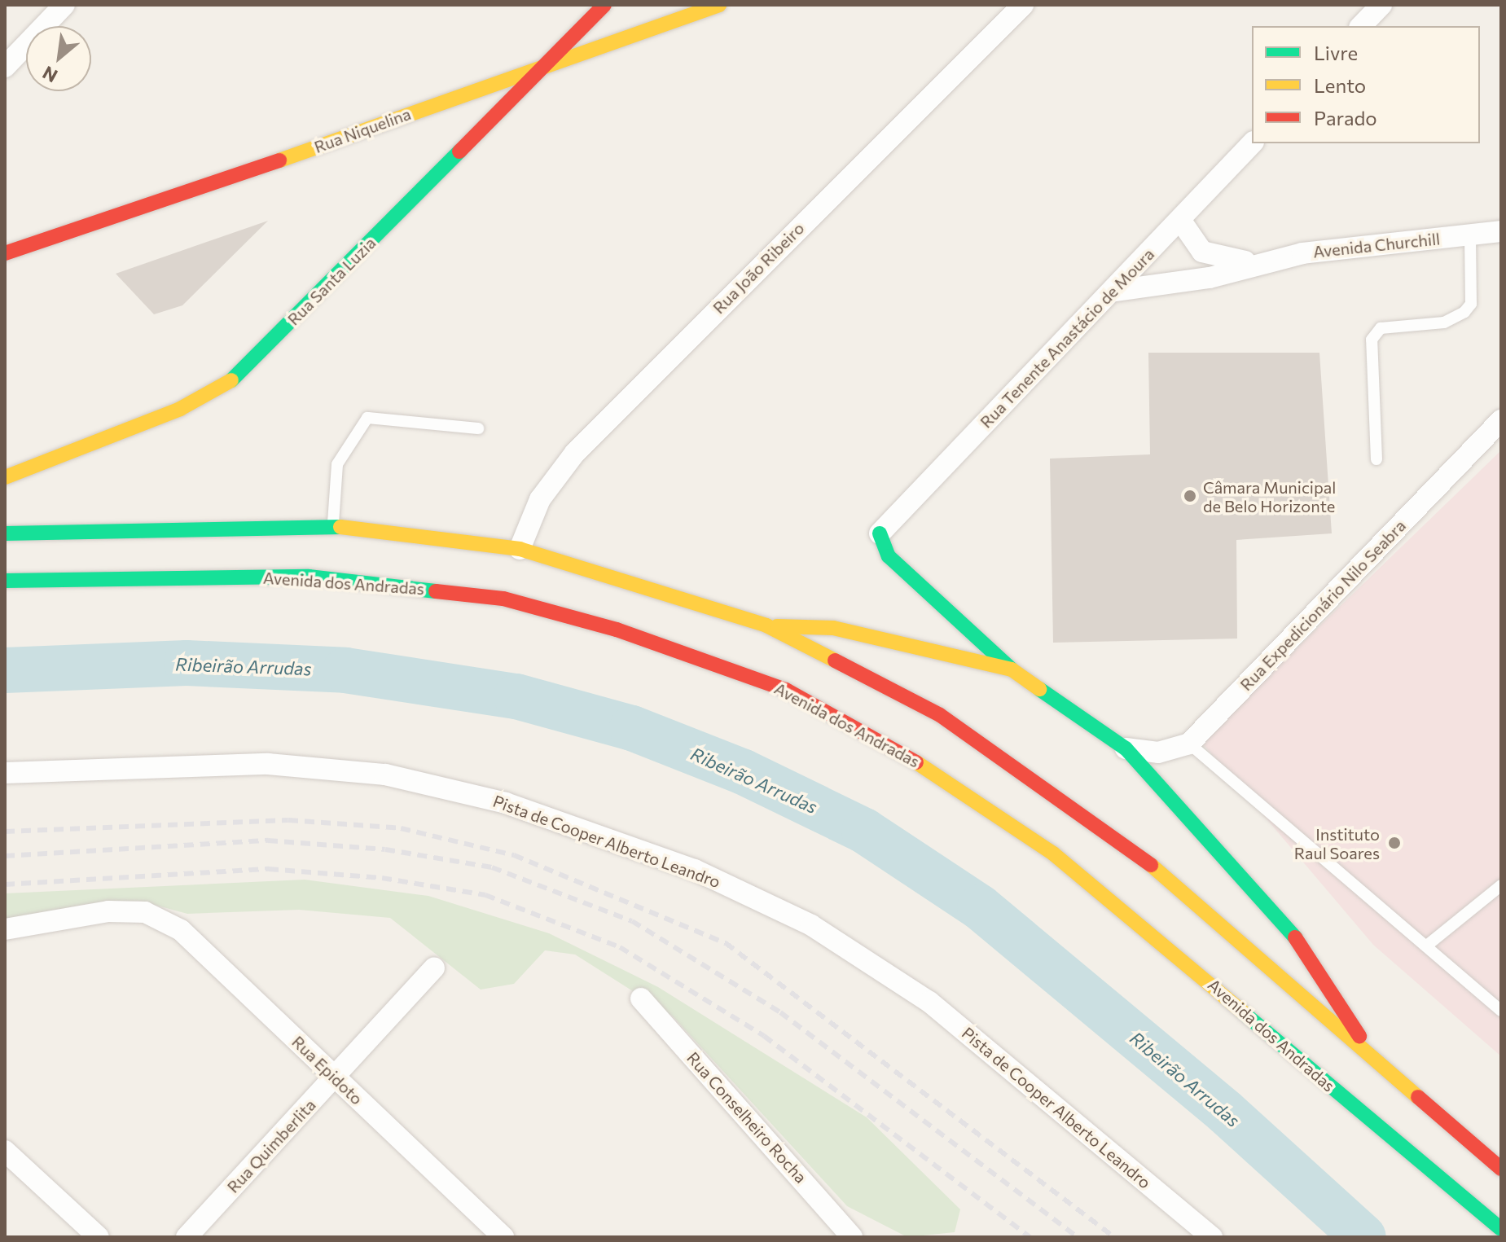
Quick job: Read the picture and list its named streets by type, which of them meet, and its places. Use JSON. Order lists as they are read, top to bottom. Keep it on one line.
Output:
{"streets":{"main road":["Rua Niquelina","Rua Santa Luzia","Avenida dos Andradas"],"street":["Avenida Churchill","Rua João Ribeiro","Rua Tenente Anastácio de Moura","Rua Expedicionário Nilo Seabra","Pista de Cooper Alberto Leandro","Rua Epidoto","Rua Conselheiro Rocha","Rua Quimberlita"]},"crossings":[["Rua Niquelina","Rua Santa Luzia"],["Avenida Churchill","Rua Tenente Anastácio de Moura"],["Rua Epidoto","Rua Quimberlita"]],"water":["Ribeirão Arrudas"],"places":["Câmara Municipal de Belo Horizonte","Instituto Raul Soares"],"legend":["Livre","Lento","Parado"],"north":"bottom left"}
